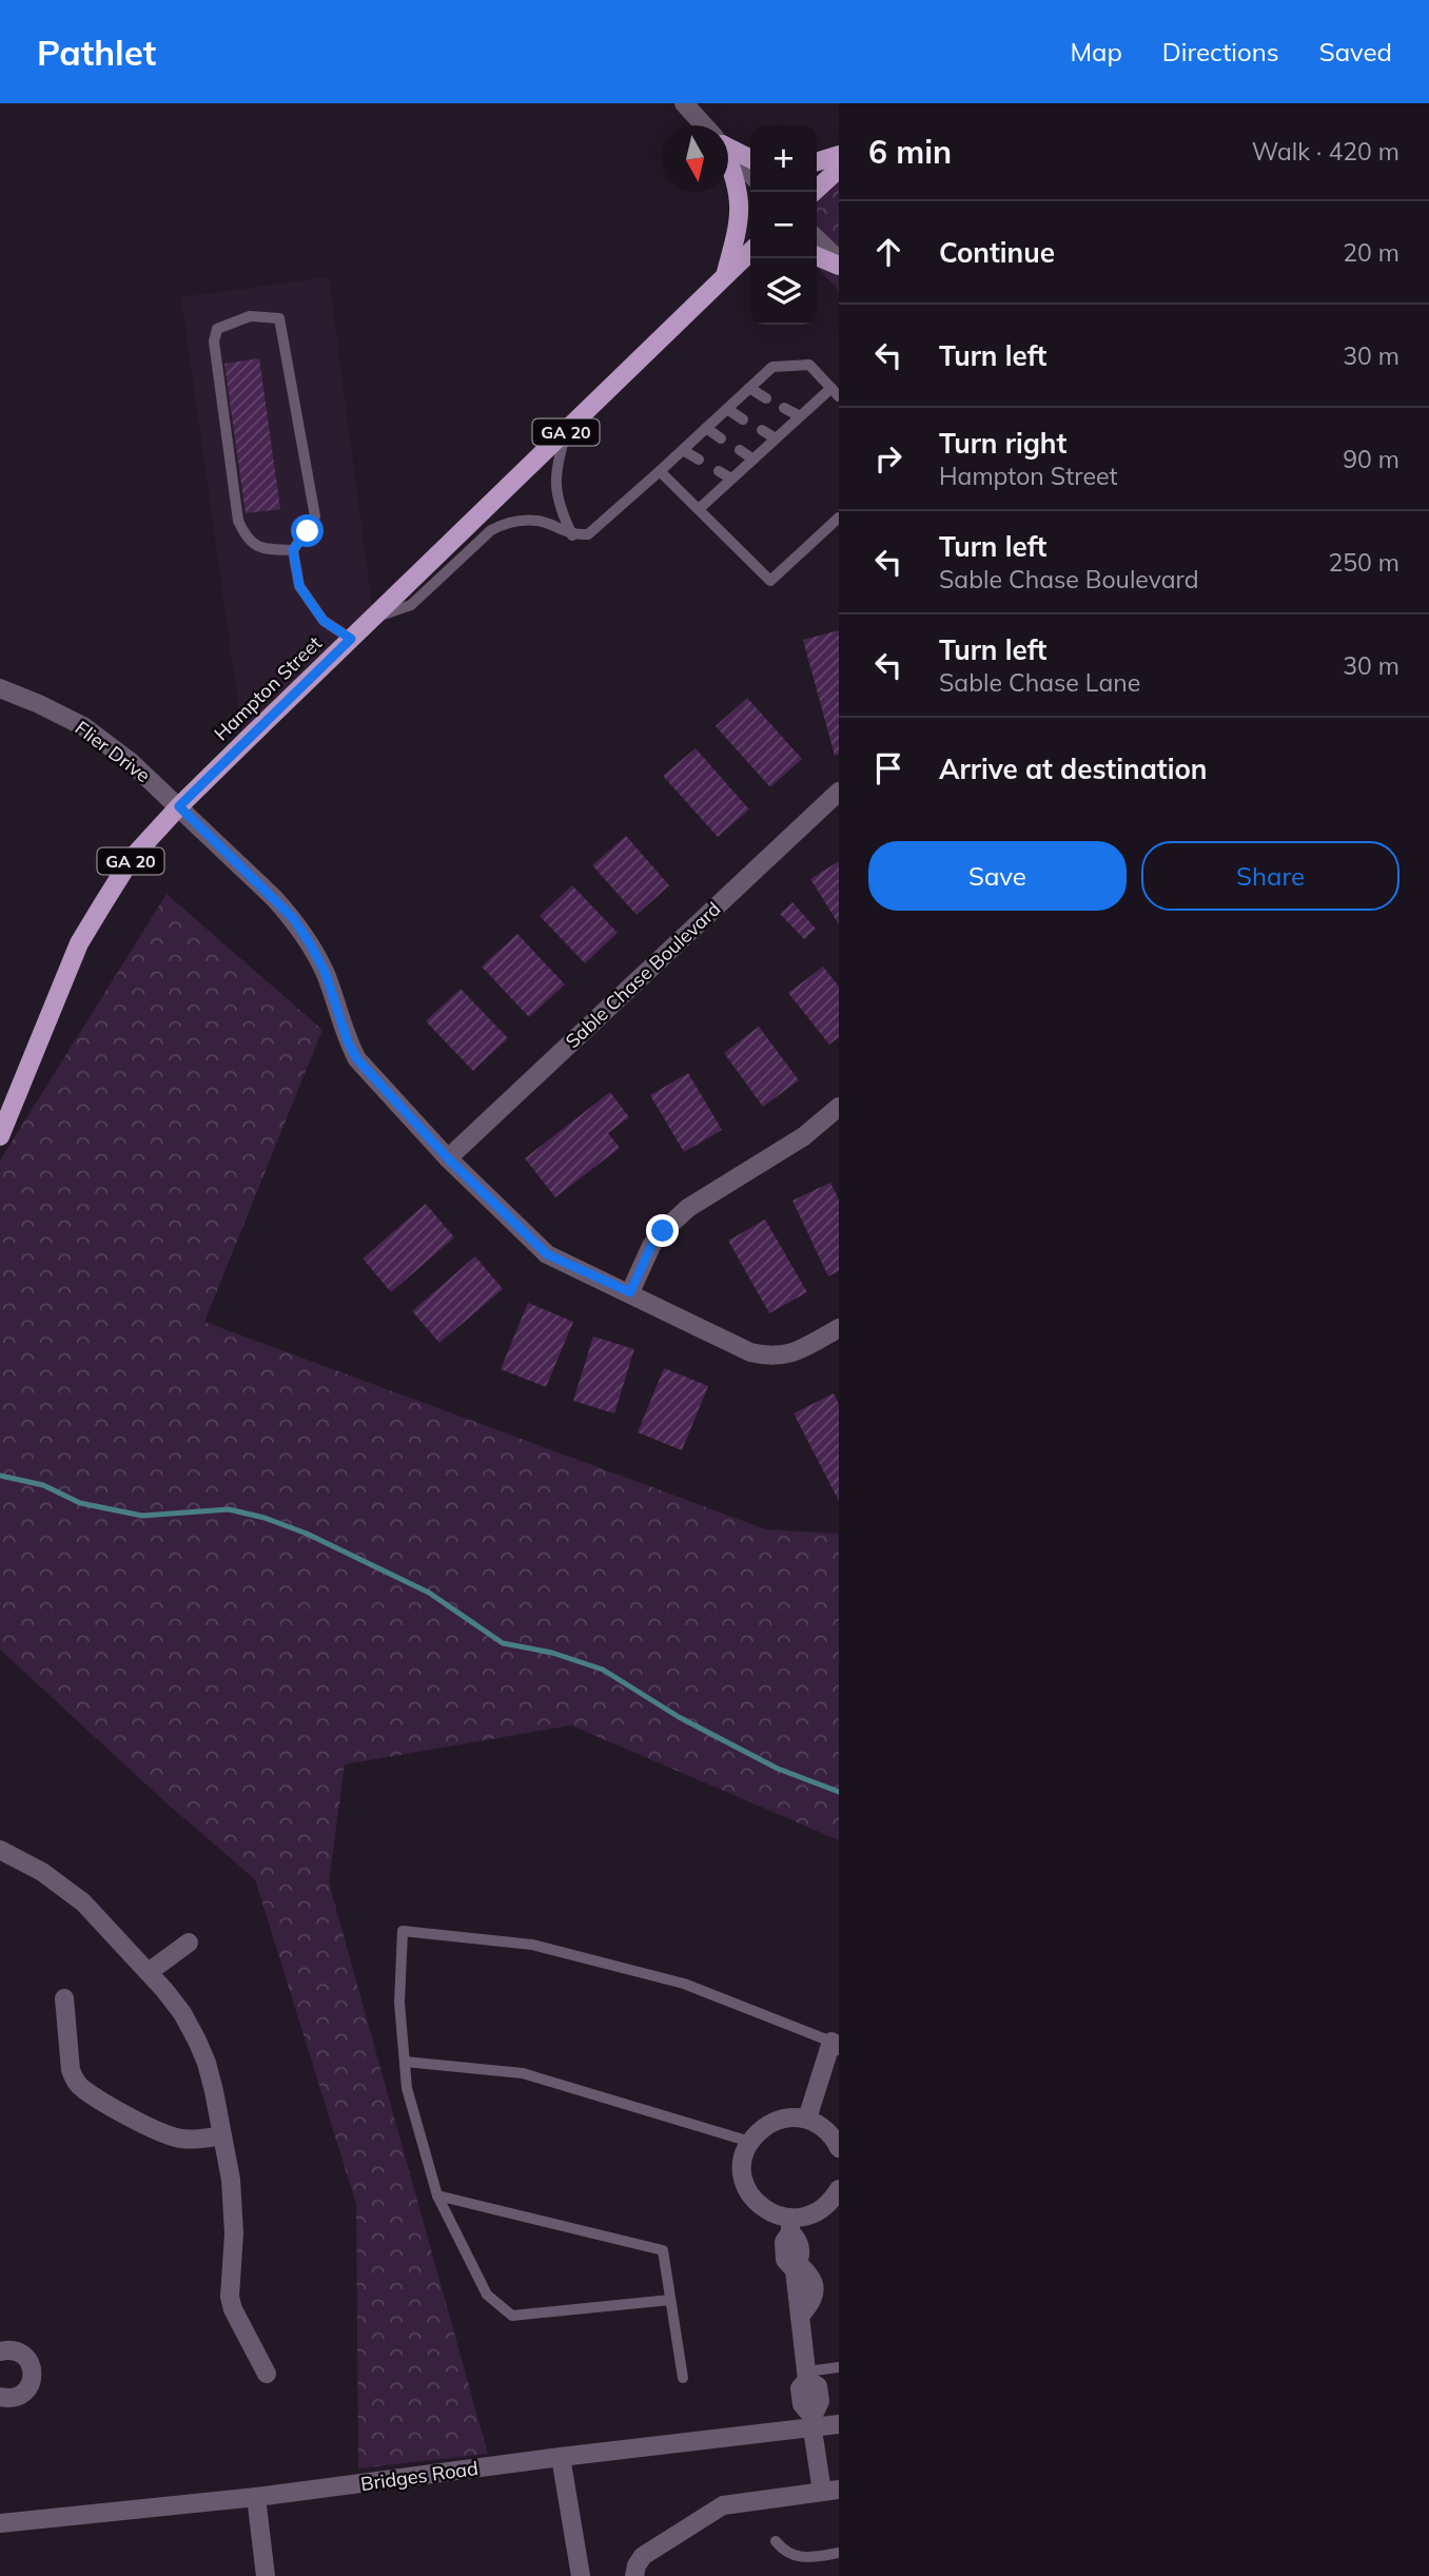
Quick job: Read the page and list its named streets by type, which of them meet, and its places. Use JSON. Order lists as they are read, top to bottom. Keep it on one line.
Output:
{"streets":{"main road":["GA 20","Hampton Street"],"street":["Flier Drive","Sable Chase Boulevard","Bridges Road"]},"crossings":[["Hampton Street","Flier Drive"]],"north":"bottom","page":{"header":"Pathlet","nav":["Map","Directions","Saved"],"heading":["6 min","Walk · 420 m"],"map_buttons":["+","−"],"list":[["Continue","20 m"],["Turn left","30 m"],["Turn right","Hampton Street","90 m"],["Turn left","Sable Chase Boulevard","250 m"],["Turn left","Sable Chase Lane","30 m"],"Arrive at destination"],"buttons":["Save","Share"]}}
